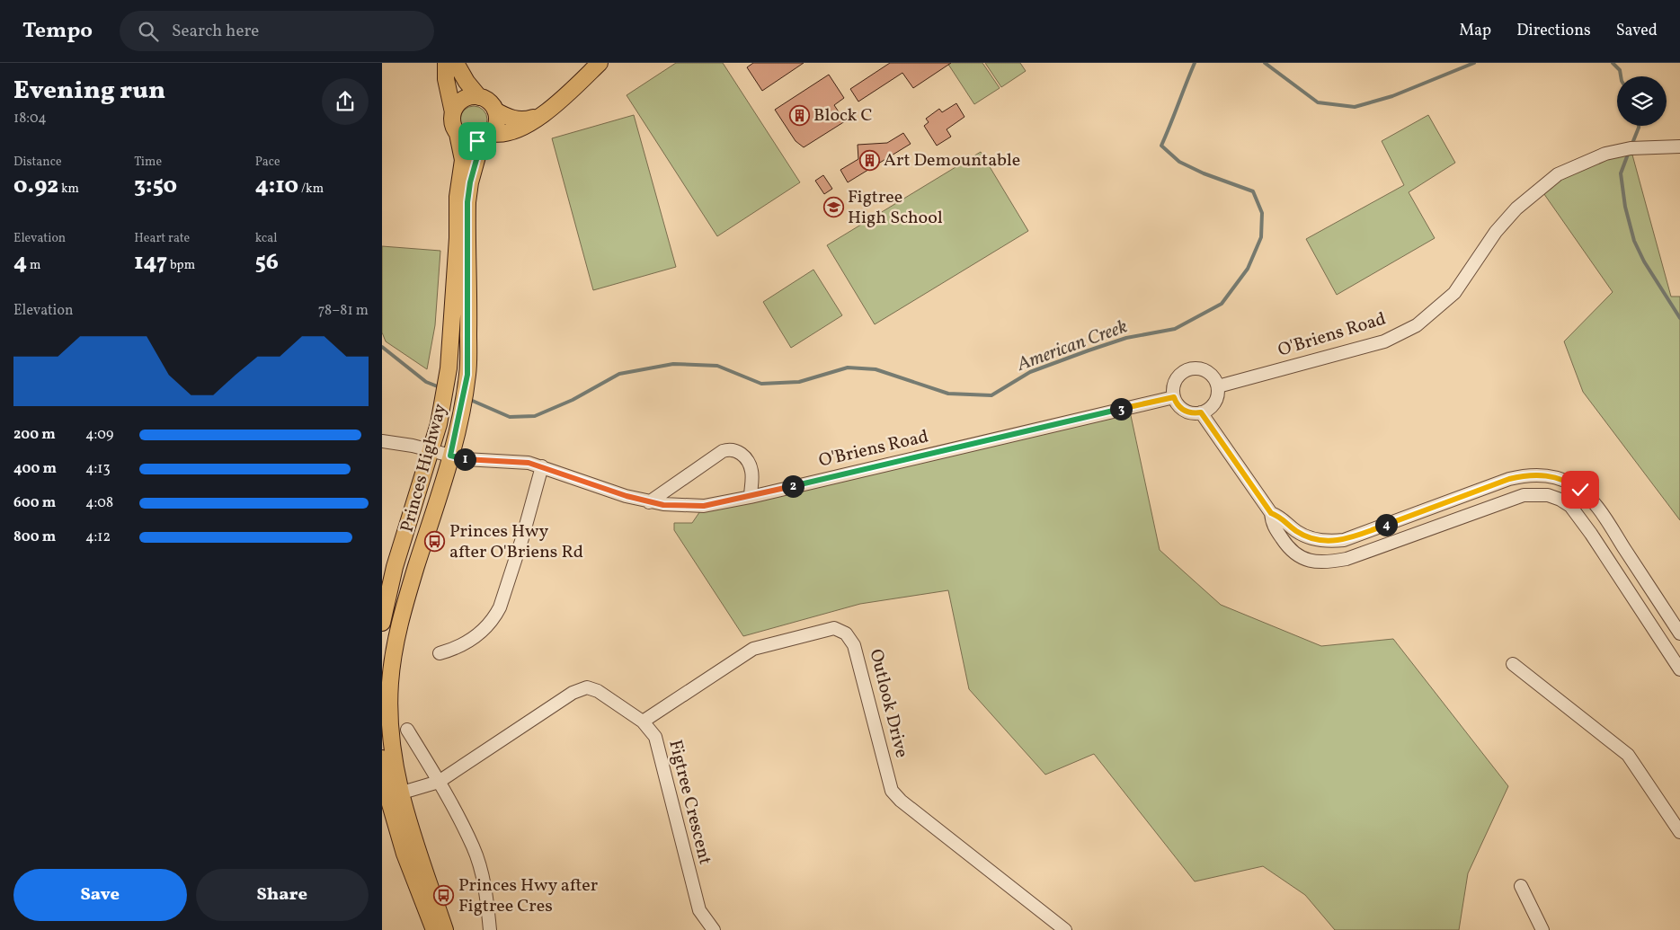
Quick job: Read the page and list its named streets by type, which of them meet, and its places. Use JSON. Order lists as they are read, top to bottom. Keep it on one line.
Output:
{"streets":{"main road":["Princes Highway"],"street":["O'Briens Road","Outlook Drive","Figtree Crescent"]},"crossings":[["O'Briens Road","Princes Highway"],["Princes Highway","Figtree Crescent"],["Outlook Drive","Figtree Crescent"]],"water":["American Creek"],"places":{"building":["Block C","Art Demountable"],"school or university":["Figtree High School"],"bus stop":["Princes Hwy after O'Briens Rd","Princes Hwy after Figtree Cres"]},"page":{"header":"Tempo","search":"Search here","nav":["Map","Directions","Saved"],"heading":["Evening run","18:04"],"stats":[["Distance","0.92 km"],["Time","3:50"],["Pace","4:10 /km"],["Elevation","4 m"],["Heart rate","147 bpm"],["kcal","56"]],"chart":["Elevation","78–81 m"],"pins":["3","1","2","4"],"list":[{"name":"200 m","note":"4:09"},{"name":"400 m","note":"4:13"},{"name":"600 m","note":"4:08"},{"name":"800 m","note":"4:12"}],"buttons":["Save","Share"]}}
